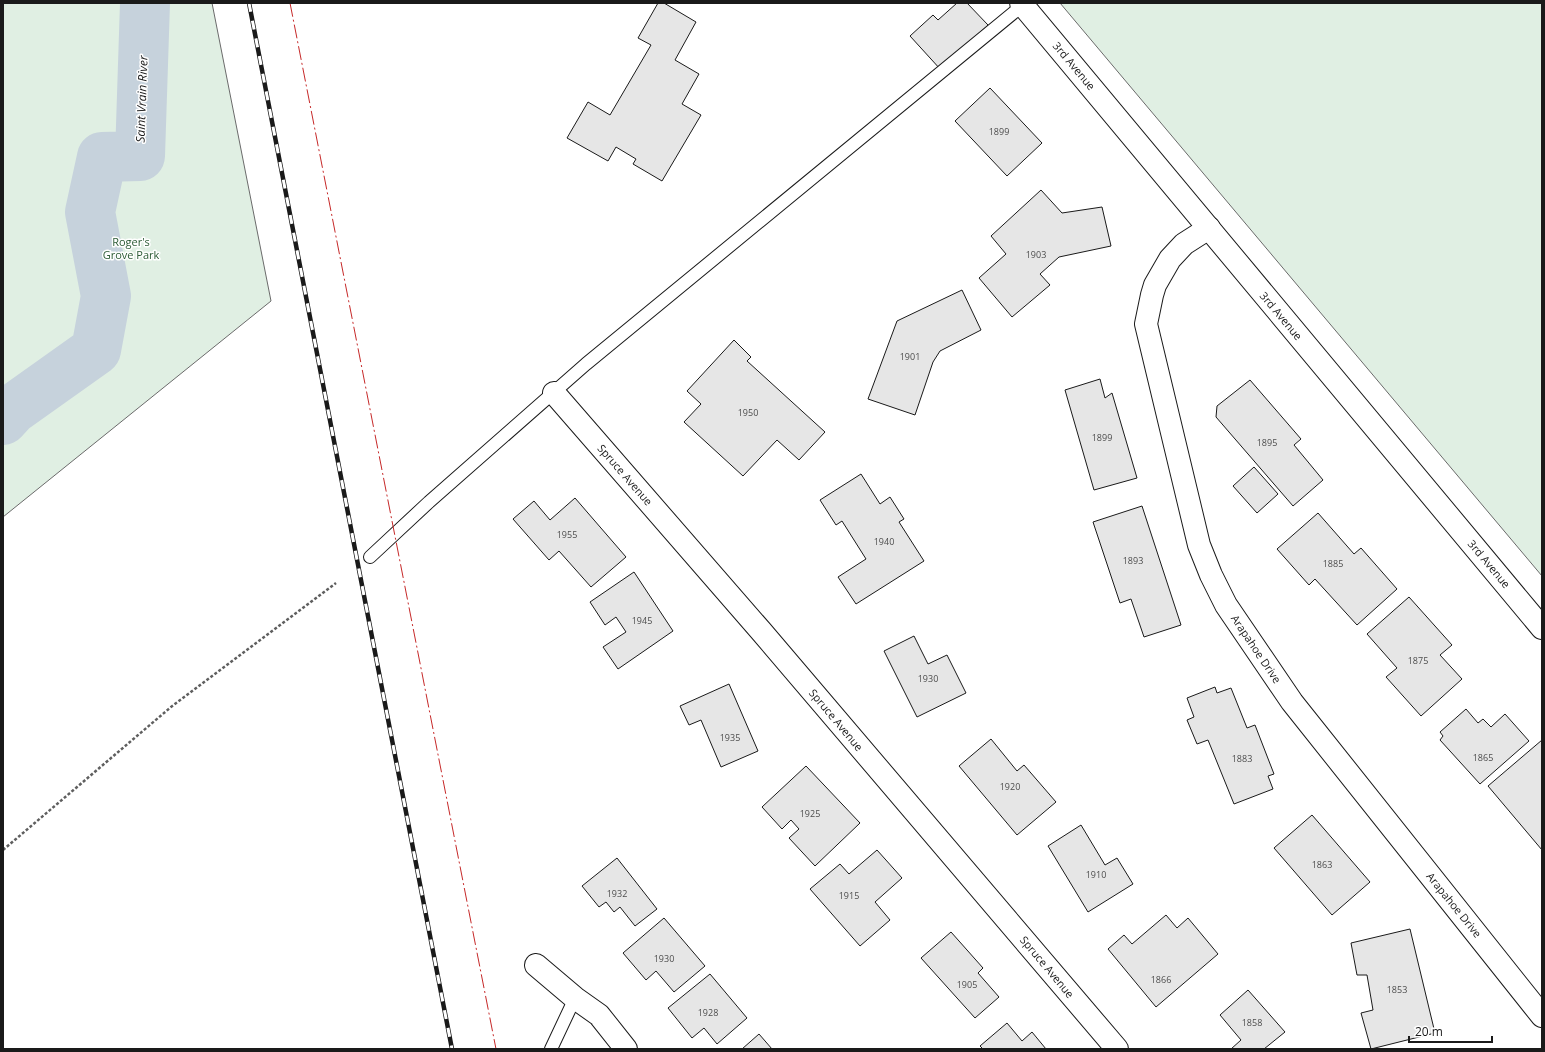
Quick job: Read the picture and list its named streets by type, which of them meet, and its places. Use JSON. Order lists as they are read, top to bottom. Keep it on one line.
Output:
{"streets":{"street":["3rd Avenue","Spruce Avenue","Arapahoe Drive"]},"crossings":[["3rd Avenue","Arapahoe Drive"]],"water":["Saint Vrain River"],"parks":["Roger's Grove Park"],"house_numbers":["1899","1903","1901","1950","1899","1895","1955","1940","1893","1885","1945","1875","1930","1935","1865","1883","1920","1925","1863","1910","1932","1915","1930","1866","1905","1853","1928","1858"],"scale_bar":"20 m"}
